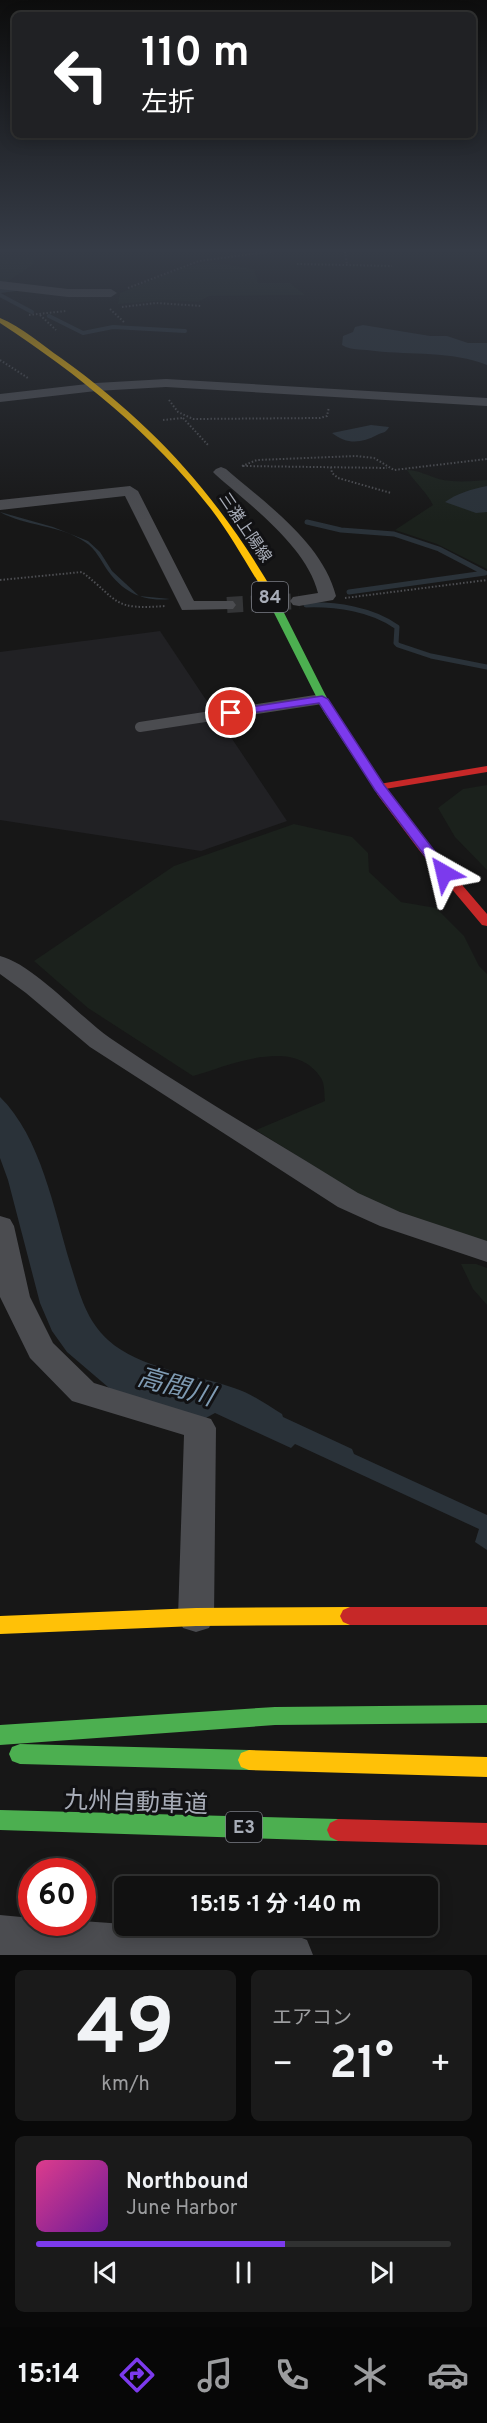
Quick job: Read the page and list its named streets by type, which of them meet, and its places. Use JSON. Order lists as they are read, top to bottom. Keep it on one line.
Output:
{"streets":{"main road":["三潴上陽線","84","九州自動車道","E3"]},"water":["高間川"],"page":{"turn":["110 m","左折"],"limit":"60","trip":"15:15 · 1 分 · 140 m","tile":[["49","km/h"],"エアコン"],"heat":["−","21°","+"],"song":["Northbound","June Harbor"],"tabs":"15:14"}}
